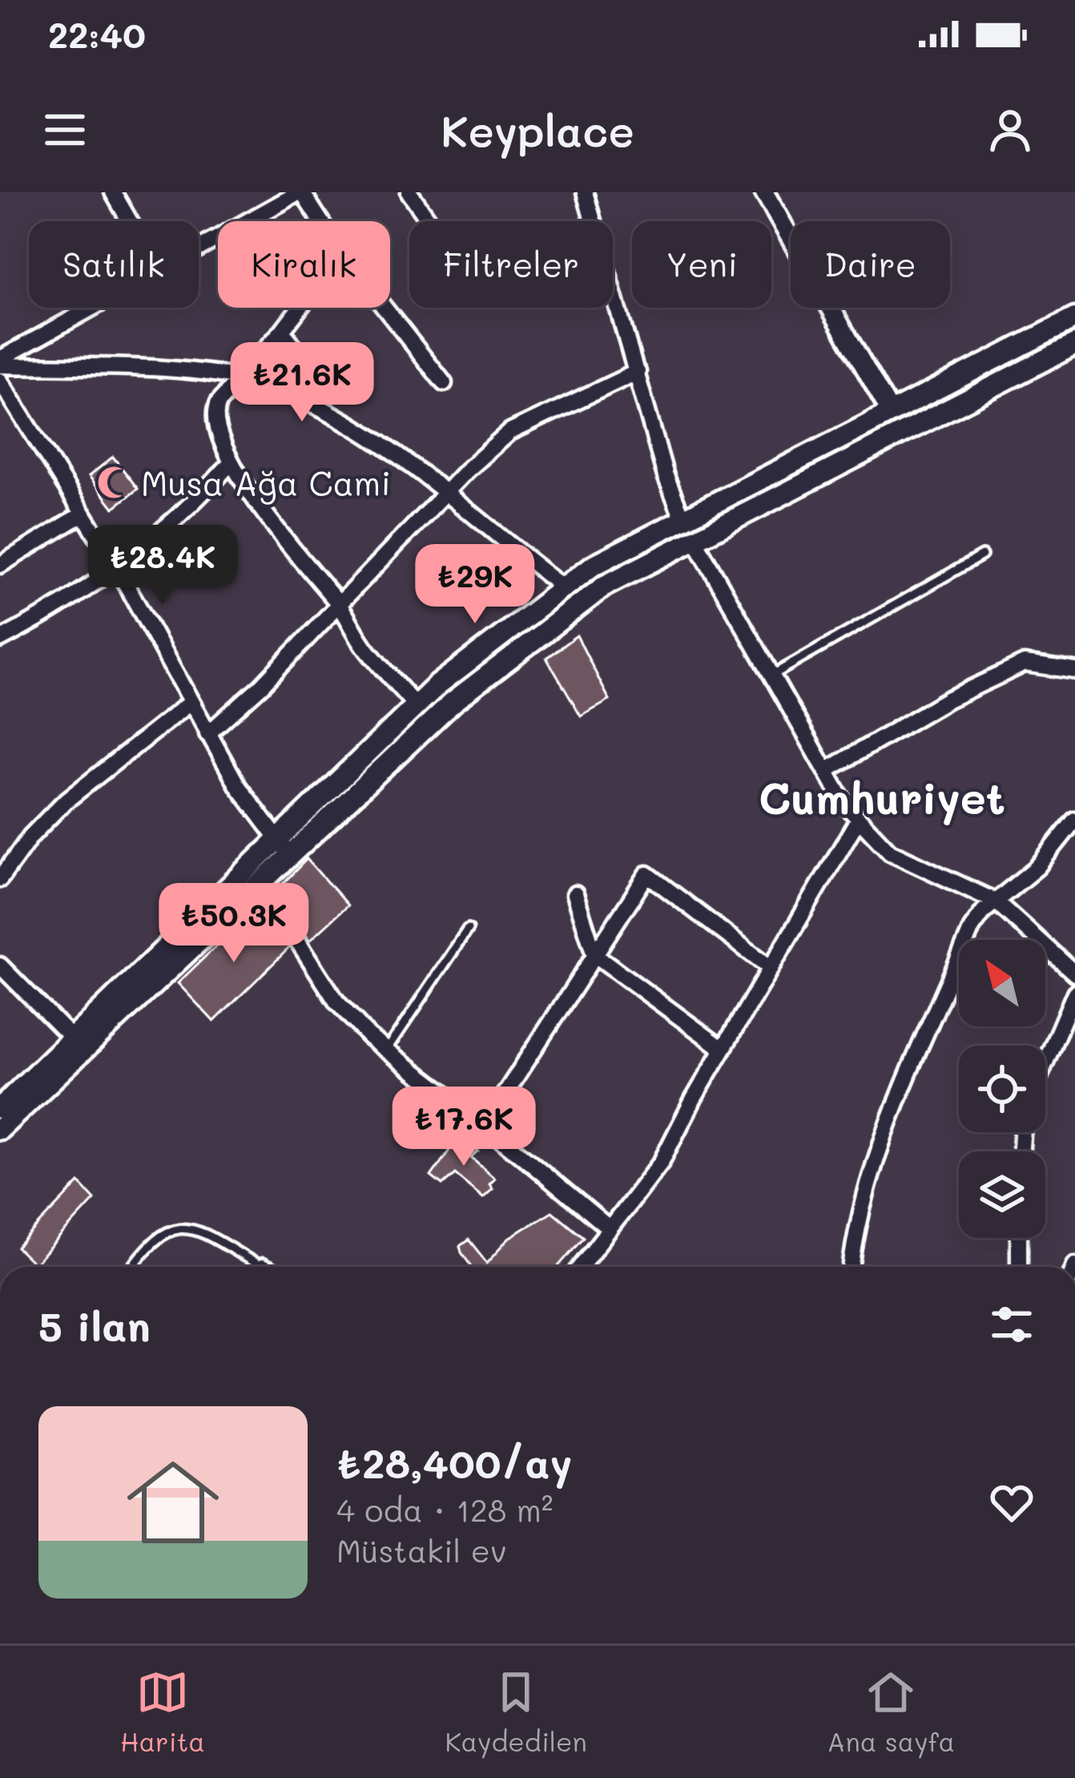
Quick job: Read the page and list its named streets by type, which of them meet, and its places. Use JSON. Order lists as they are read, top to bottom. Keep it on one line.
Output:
{"districts":["Cumhuriyet"],"places":{"mosque":["Musa Ağa Cami"]},"north":"top left","page":{"status":"22:40","header":"Keyplace","chip":["Satılık","Kiralık","Filtreler","Yeni","Daire"],"price":["₺21.6K","₺28.4K","₺29K","₺50.3K","₺17.6K"],"heading":"5 ilan","list":[{"name":"₺28,400/ay","note":"4 oda · 128 m² · Müstakil ev"}],"tabs":["Harita","Kaydedilen","Ana sayfa"]}}
